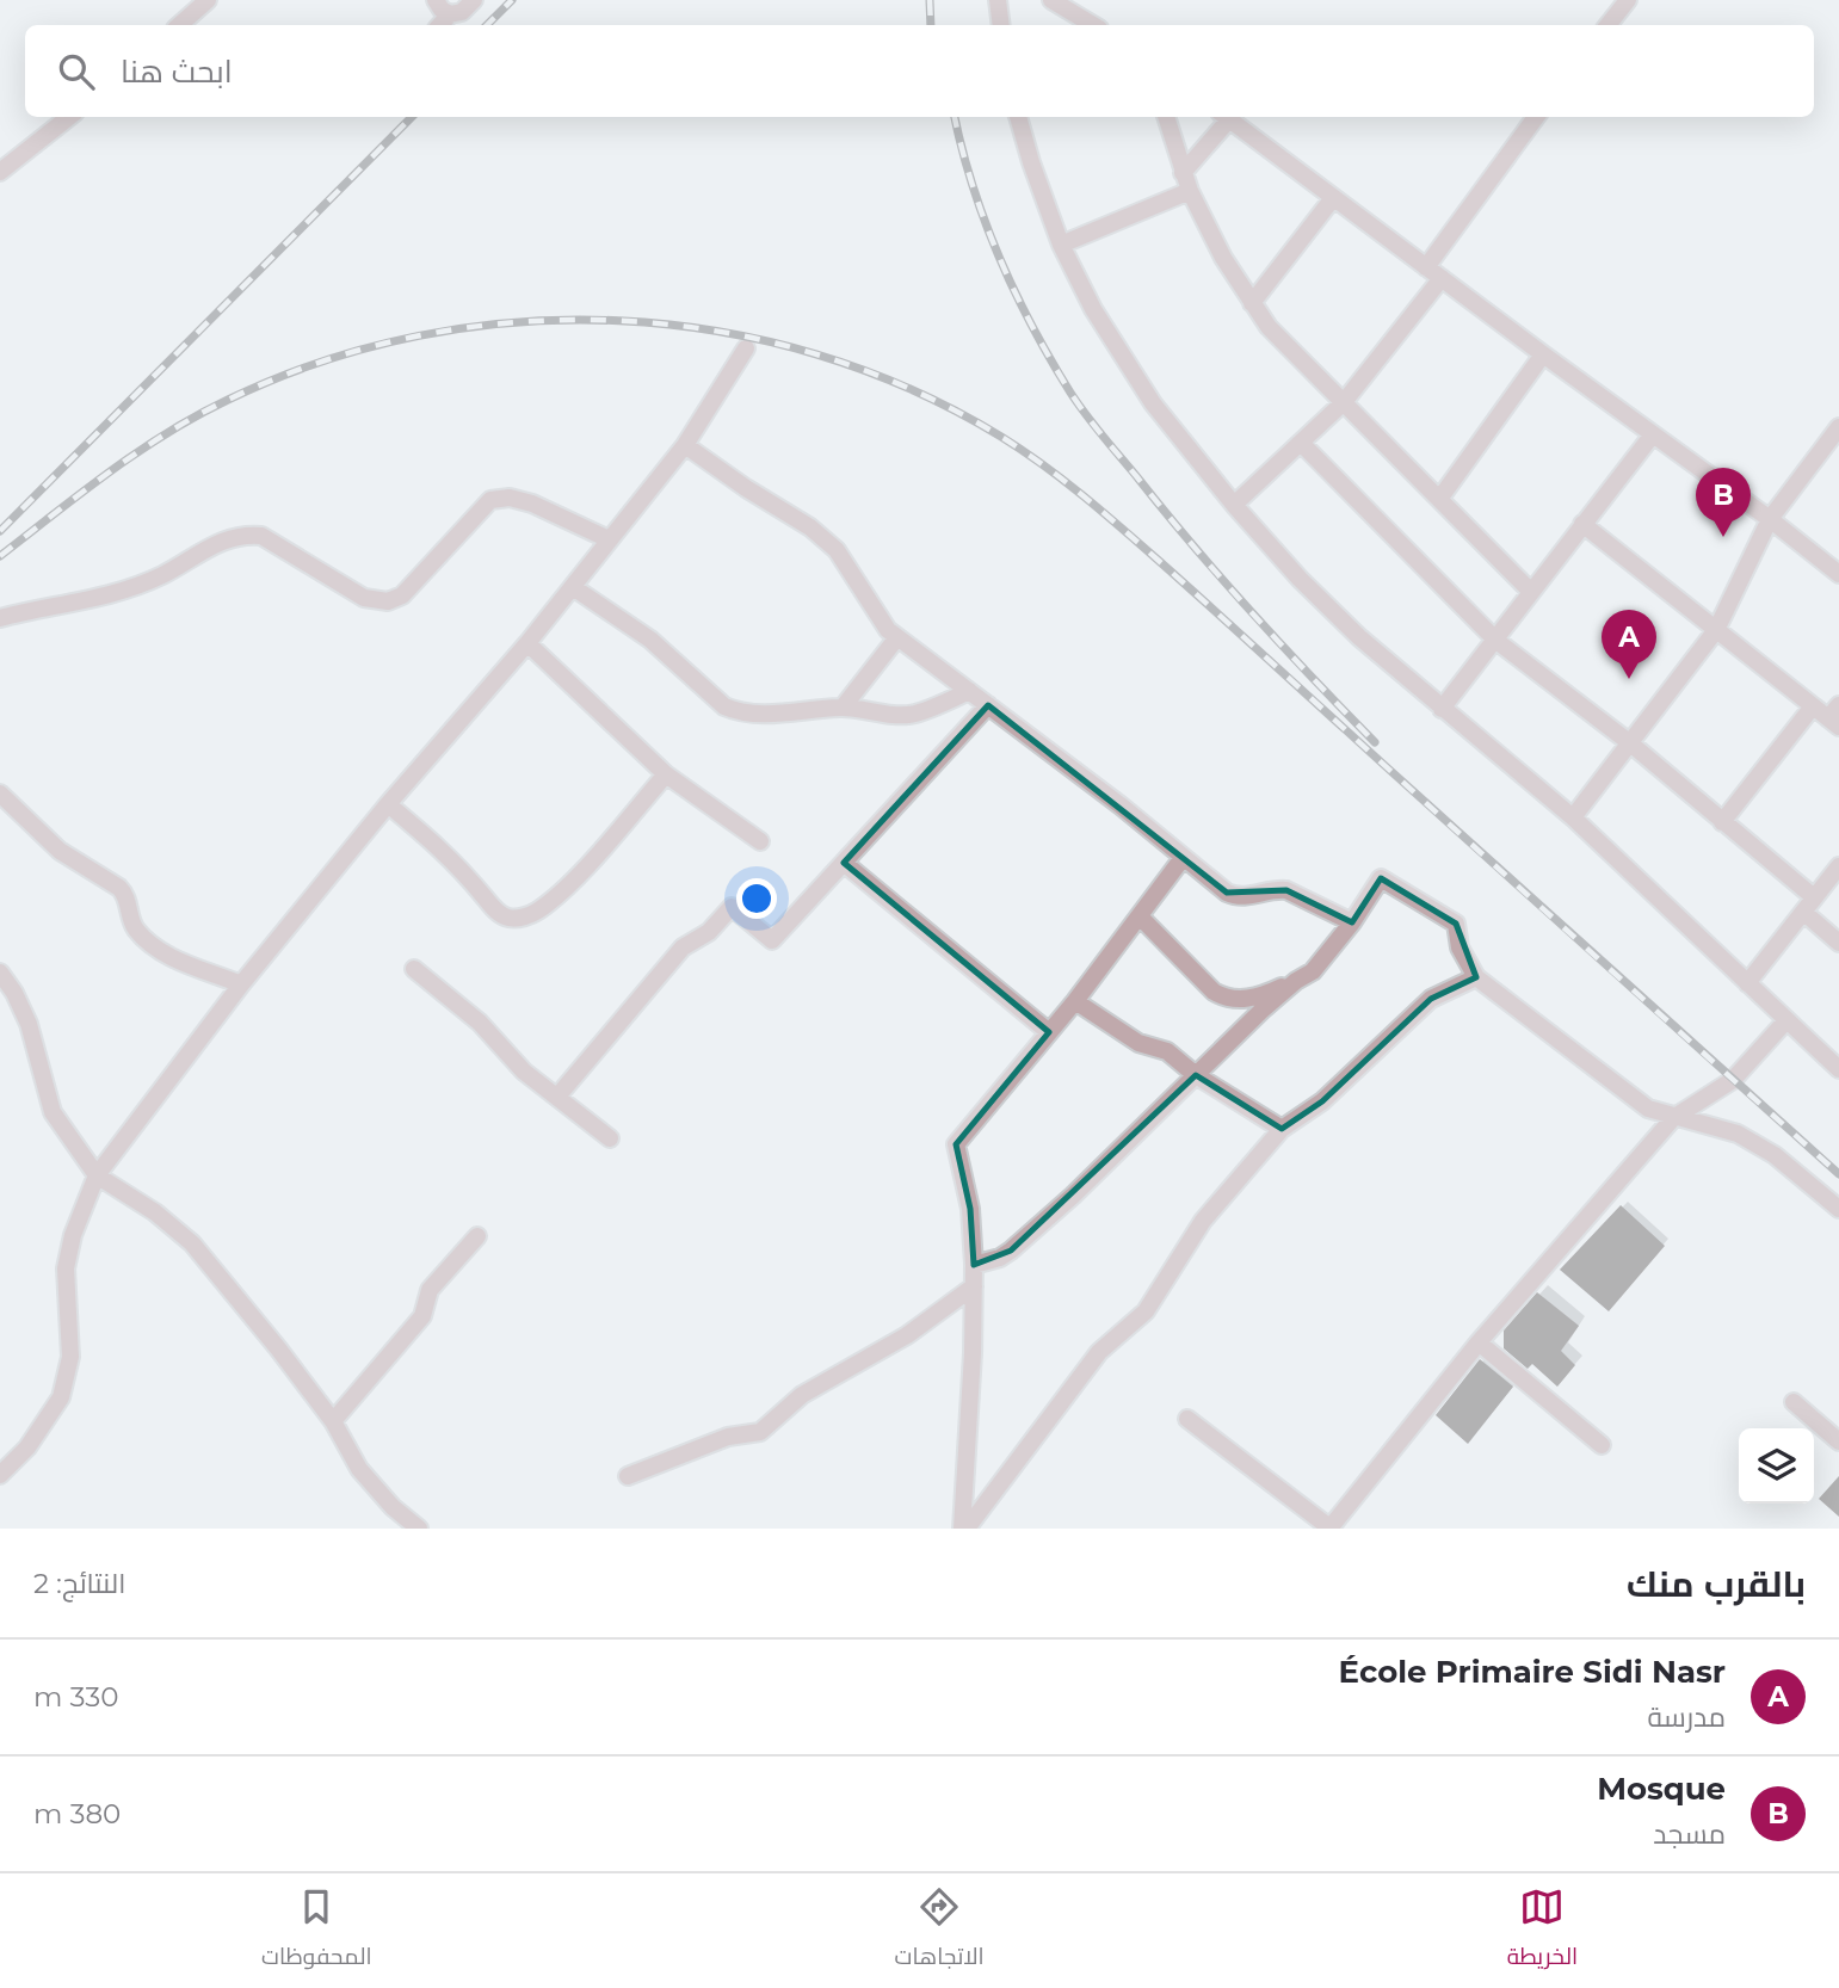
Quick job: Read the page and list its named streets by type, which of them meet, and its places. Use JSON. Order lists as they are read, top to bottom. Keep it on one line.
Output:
{"page":{"search":"ابحث هنا","pins":["B","A"],"heading":["بالقرب منك","النتائج: 2"],"list":[{"mark":"A","name":"École Primaire Sidi Nasr","note":"مدرسة","value":"330 m"},{"mark":"B","name":"Mosque","note":"مسجد","value":"380 m"}],"nav":["الخريطة","الاتجاهات","المحفوظات"]}}
